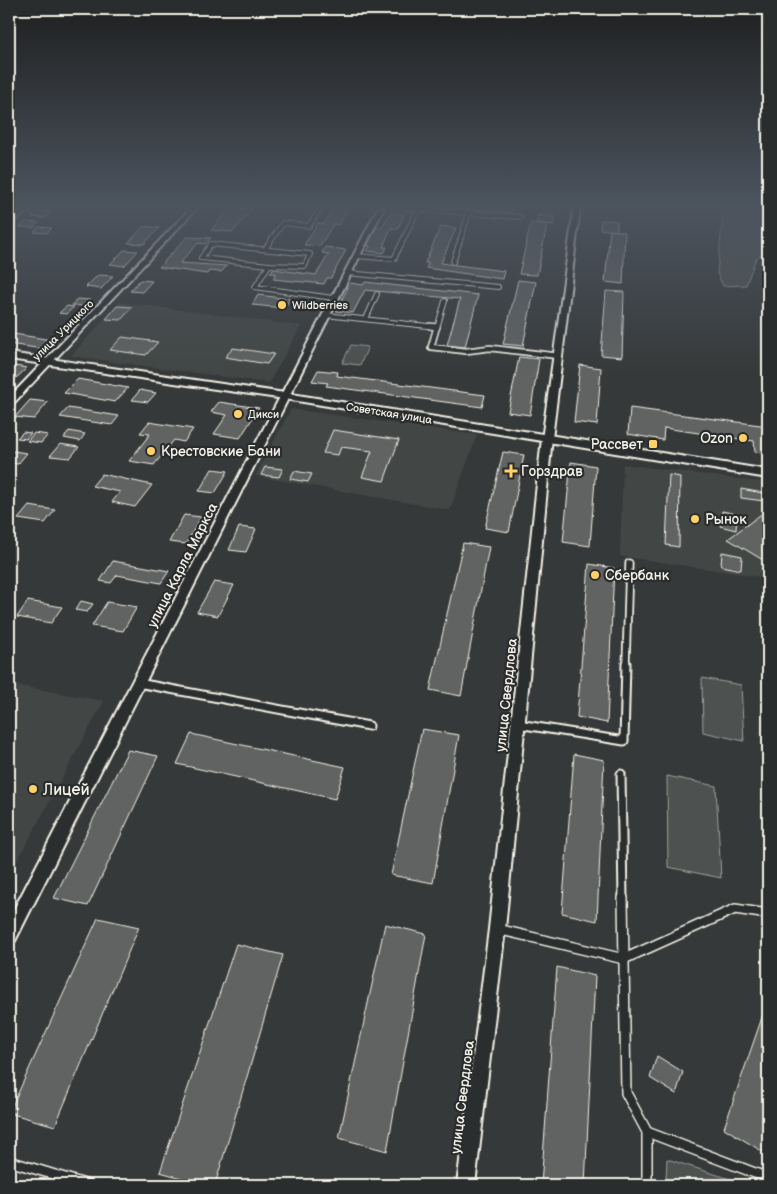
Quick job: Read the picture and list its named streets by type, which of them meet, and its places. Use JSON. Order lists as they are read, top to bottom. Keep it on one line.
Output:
{"streets":{"street":["улица Урицкого","Советская улица","улица Карла Маркса","улица Свердлова"]},"crossings":[["улица Урицкого","Советская улица"],["Советская улица","улица Карла Маркса"],["Советская улица","улица Свердлова"]],"places":{"other":["Wildberries","Дикси","Ozon","Крестовские Бани","Рынок","Сбербанк","Лицей"],"transit":["Рассвет"],"health":["Горздрав"]}}
